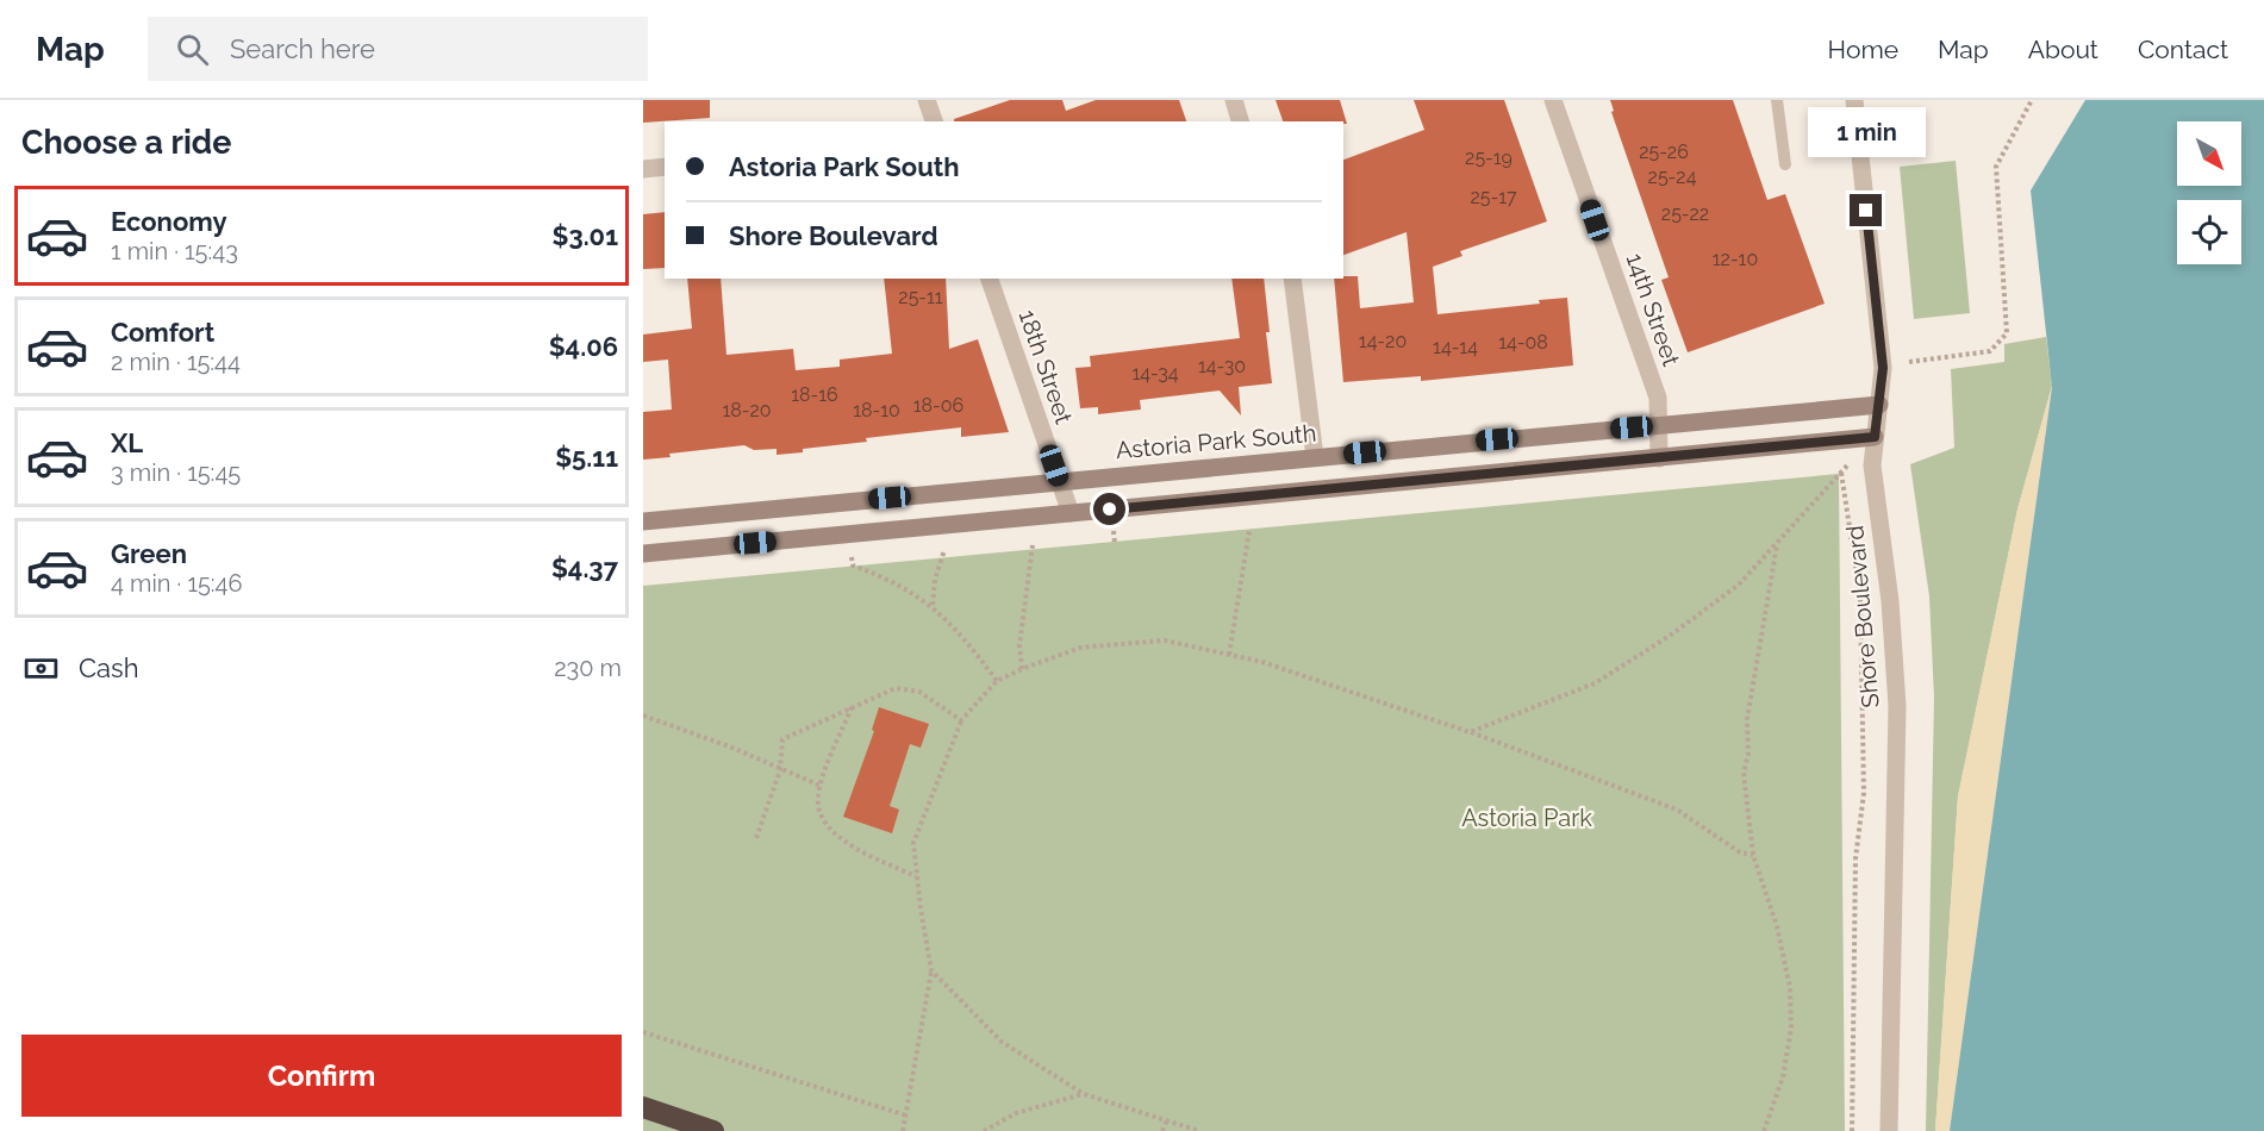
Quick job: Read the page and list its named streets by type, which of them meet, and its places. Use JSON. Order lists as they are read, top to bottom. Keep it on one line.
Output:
{"streets":{"street":["14th Street","18th Street","Astoria Park South","Shore Boulevard"]},"crossings":[["14th Street","Astoria Park South"],["18th Street","Astoria Park South"],["Astoria Park South","Shore Boulevard"]],"parks":["Astoria Park"],"house_numbers":["25-26","25-19","25-24","25-17","25-22","12-10","25-11","14-20","14-08","14-14","14-30","14-34","18-16","18-06","18-20","18-10"],"north":"bottom right","page":{"header":"Map","search":"Search here","nav":["Home","Map","About","Contact"],"heading":"Choose a ride","bubble":"1 min","banner":["Astoria Park South","Shore Boulevard"],"list":[{"name":"Economy","note":"1 min · 15:43","value":"$3.01"},{"name":"Comfort","note":"2 min · 15:44","value":"$4.06"},{"name":"XL","note":"3 min · 15:45","value":"$5.11"},{"name":"Green","note":"4 min · 15:46","value":"$4.37"}],"pay":["Cash","230 m"],"buttons":"Confirm"}}
